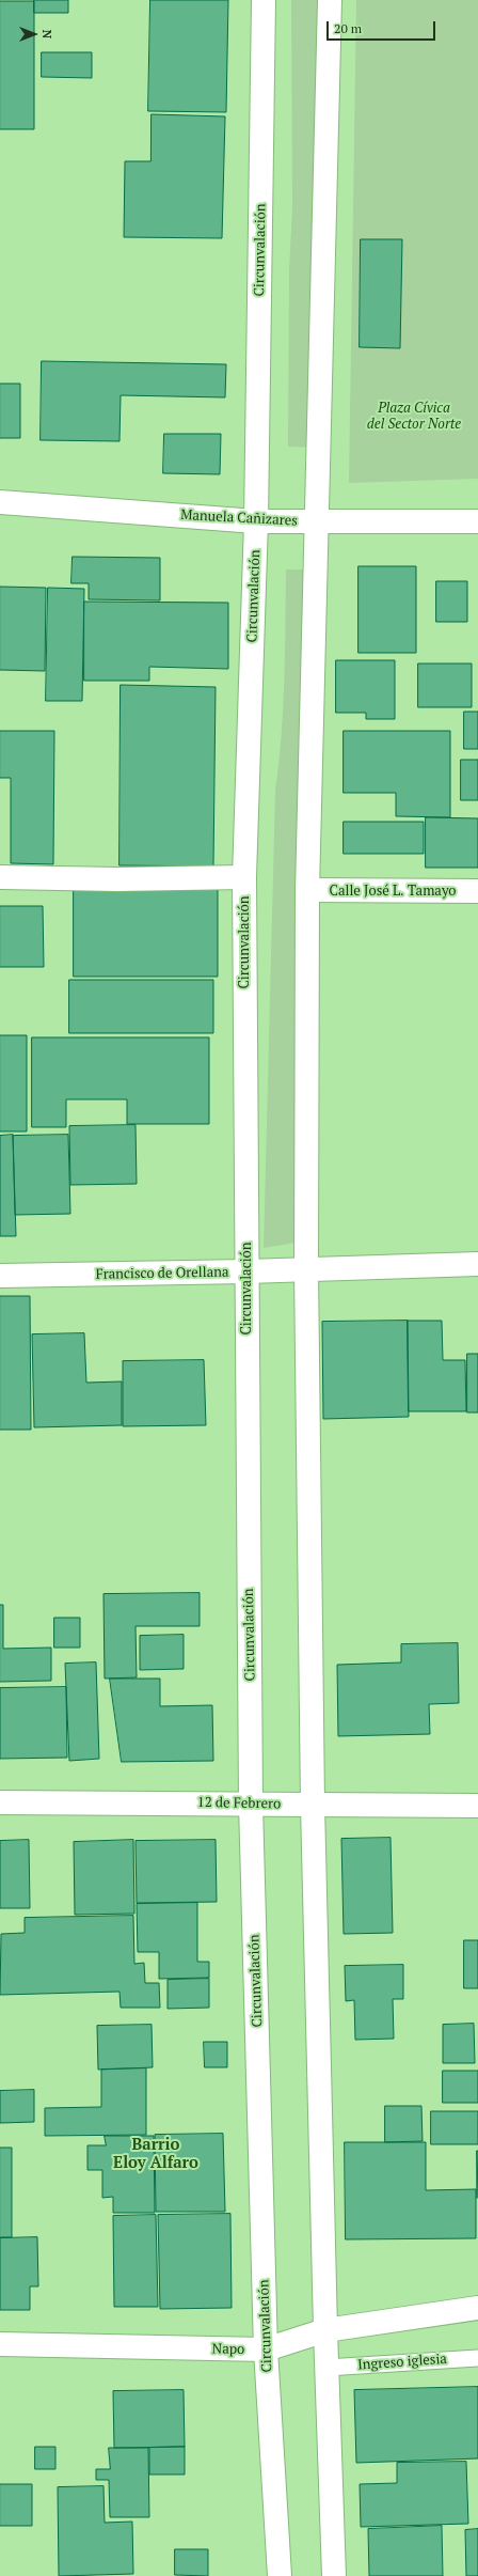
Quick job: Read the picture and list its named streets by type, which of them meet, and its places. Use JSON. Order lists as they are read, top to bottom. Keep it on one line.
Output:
{"streets":{"main road":["Circunvalación","Manuela Cañizares","Calle José L. Tamayo","Francisco de Orellana","12 de Febrero","Napo"],"lane":["Ingreso iglesia"]},"crossings":[["Circunvalación","Manuela Cañizares"],["Circunvalación","Francisco de Orellana"],["Circunvalación","12 de Febrero"],["Circunvalación","Napo"]],"districts":["Barrio Eloy Alfaro"],"parks":["Plaza Cívica del Sector Norte"],"scale_bar":"20 m","north":"right"}
